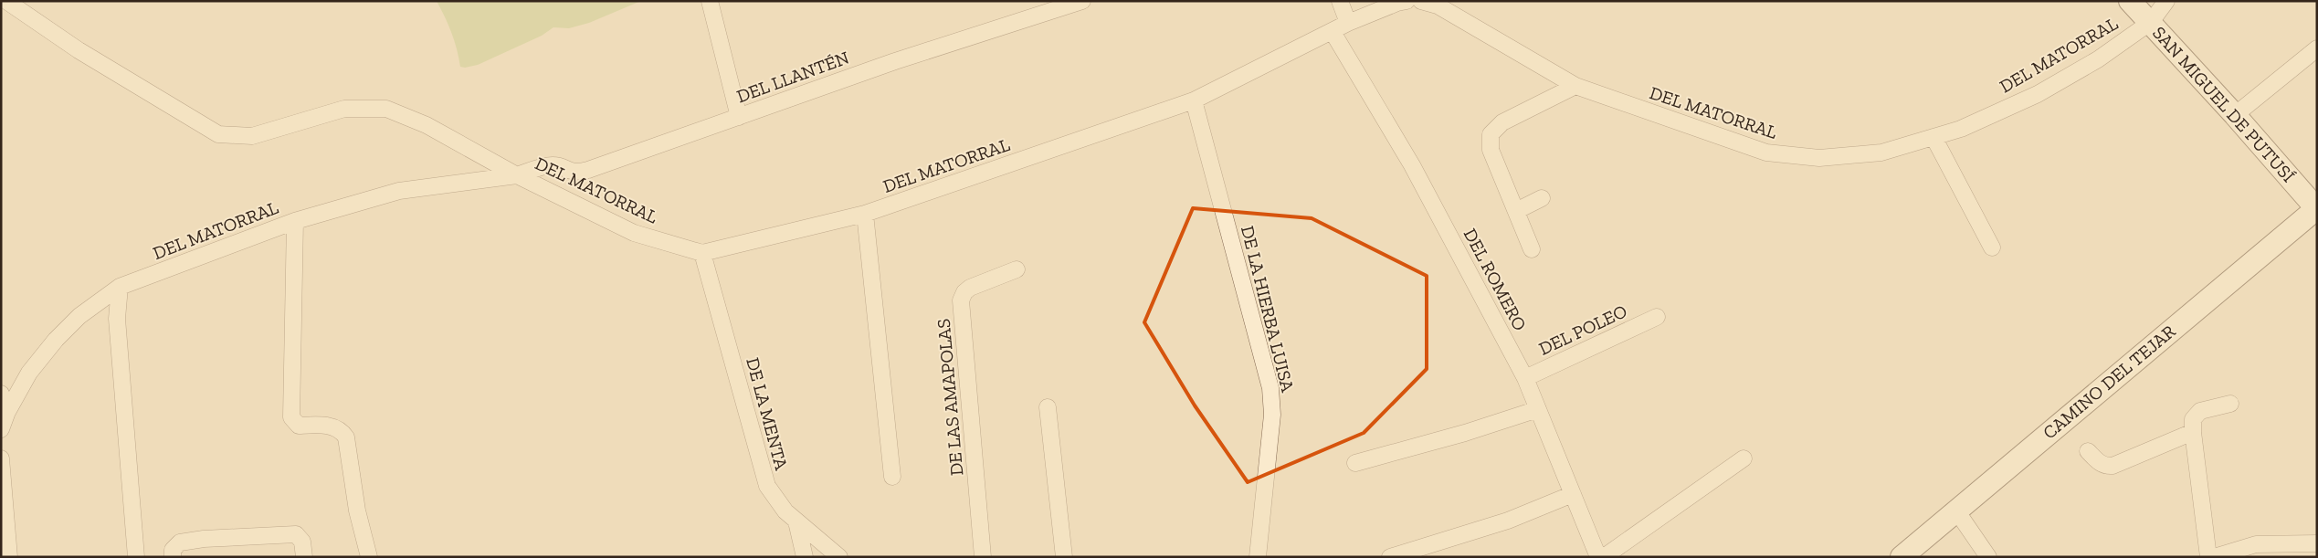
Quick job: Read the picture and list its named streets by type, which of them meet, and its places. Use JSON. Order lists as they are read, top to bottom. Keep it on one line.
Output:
{"streets":{"street":["DEL MATORRAL","DEL LLANTÉN","SAN MIGUEL DE PUTUSÍ","DEL ROMERO","DE LA HIERBA LUISA","DEL POLEO","CAMINO DEL TEJAR","DE LAS AMAPOLAS","DE LA MENTA"]},"crossings":[["DEL MATORRAL","DEL LLANTÉN"],["DEL MATORRAL","SAN MIGUEL DE PUTUSÍ"],["DEL MATORRAL","DEL ROMERO"],["DEL MATORRAL","DE LA HIERBA LUISA"],["DEL MATORRAL","DE LA MENTA"],["SAN MIGUEL DE PUTUSÍ","CAMINO DEL TEJAR"],["DEL ROMERO","DEL POLEO"]]}
